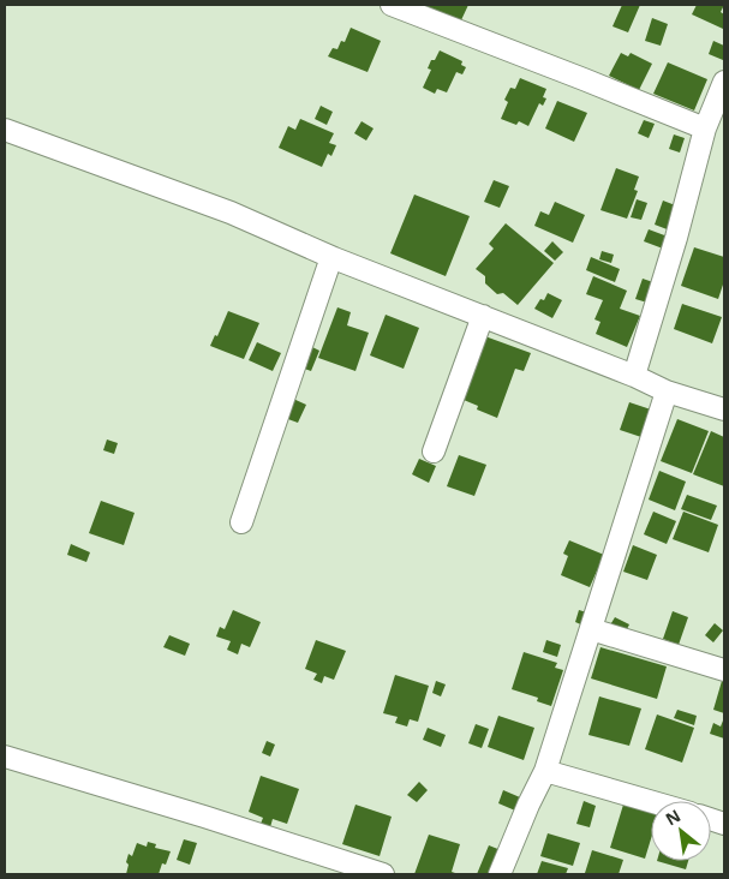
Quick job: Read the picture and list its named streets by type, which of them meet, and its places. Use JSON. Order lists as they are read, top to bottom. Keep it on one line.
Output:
{"north":"top left"}
